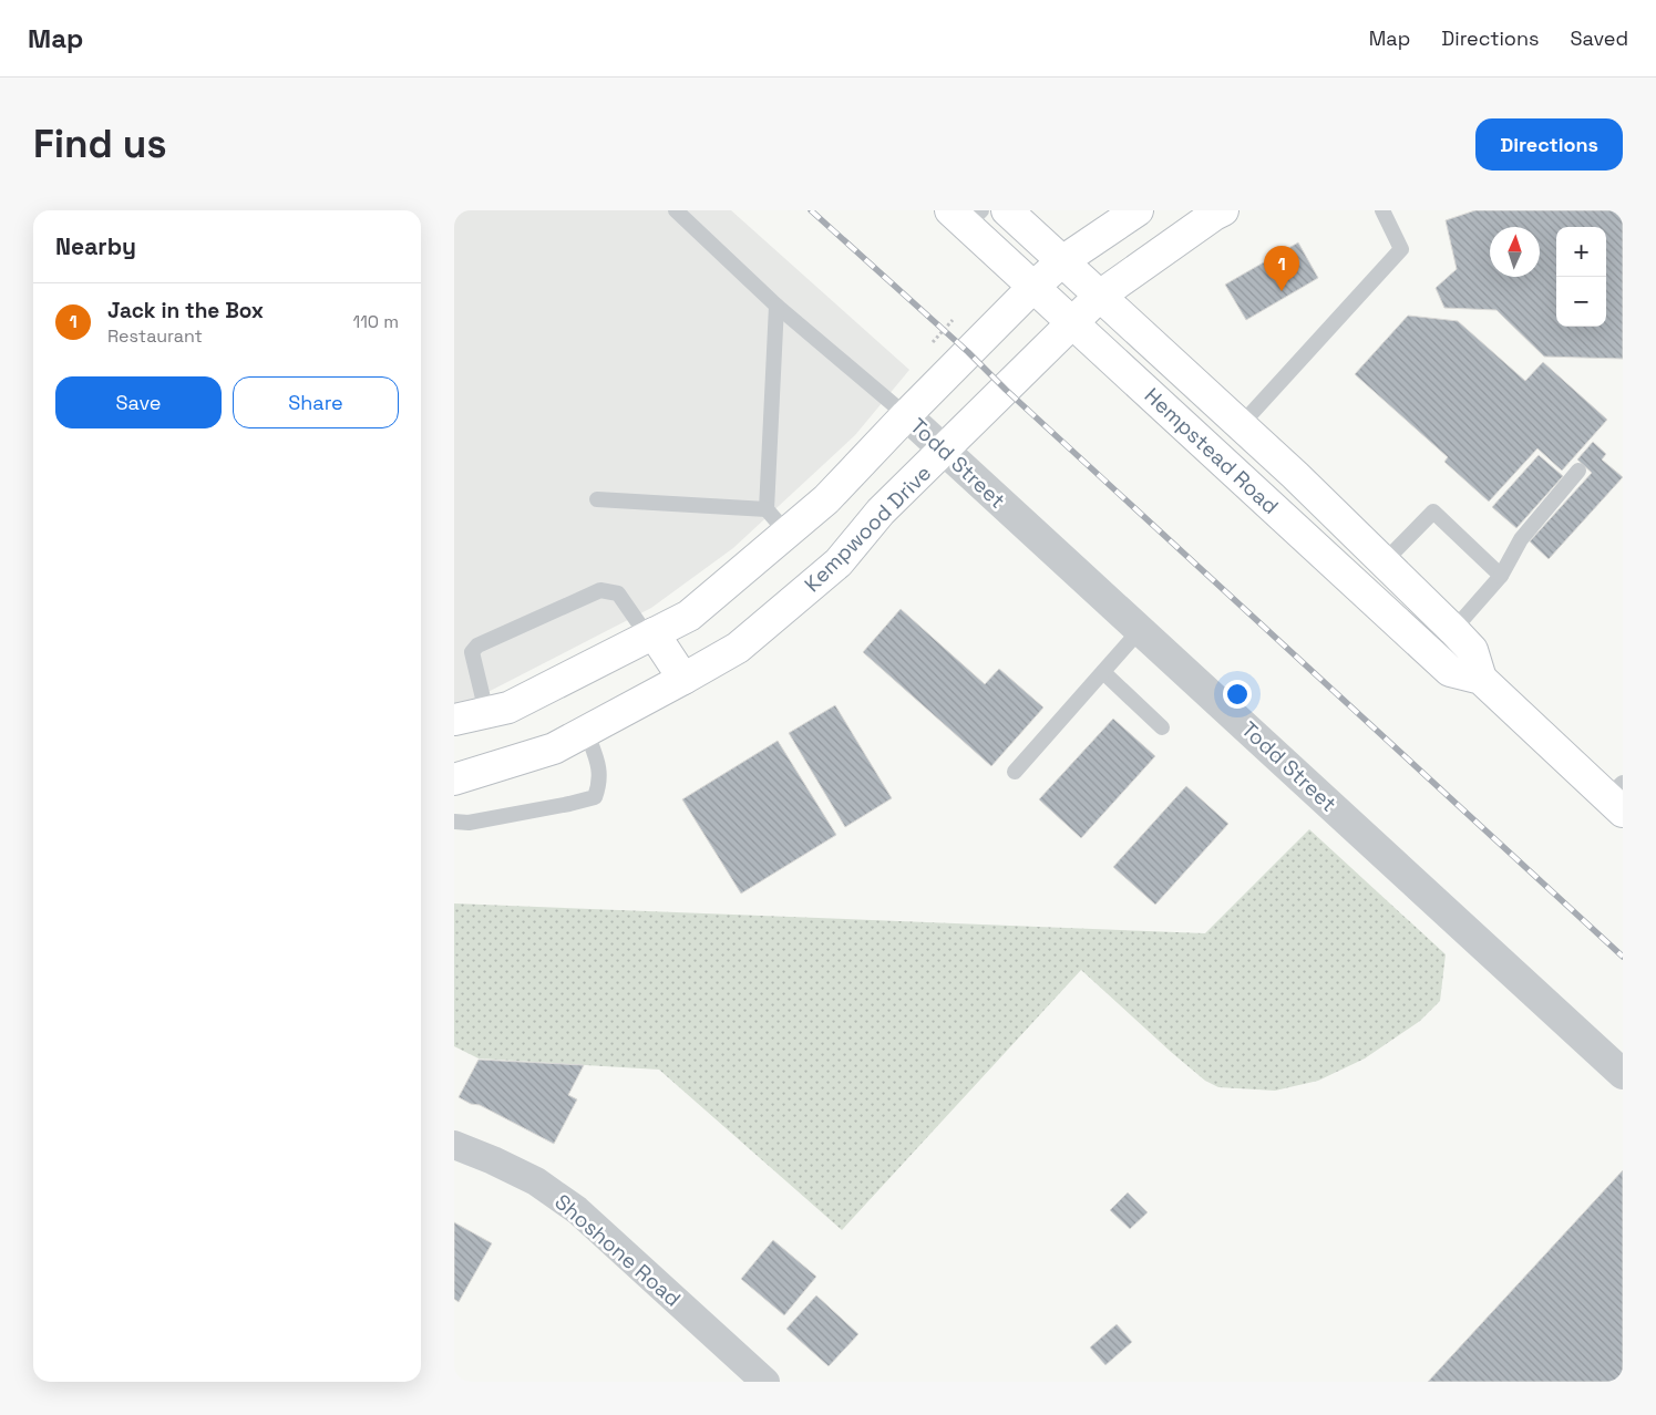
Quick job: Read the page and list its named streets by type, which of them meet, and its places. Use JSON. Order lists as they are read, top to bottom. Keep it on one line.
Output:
{"streets":{"main road":["Hempstead Road","Kempwood Drive"],"street":["Todd Street","Shoshone Road"]},"crossings":[["Hempstead Road","Kempwood Drive"],["Todd Street","Kempwood Drive"]],"north":"top","page":{"header":"Map","nav":["Map","Directions","Saved"],"buttons":["Directions",["Save","Share"]],"title":"Find us","heading":"Nearby","map_buttons":["+","−"],"pins":"1","list":[{"mark":"1","name":"Jack in the Box","note":"Restaurant","value":"110 m"}]}}
